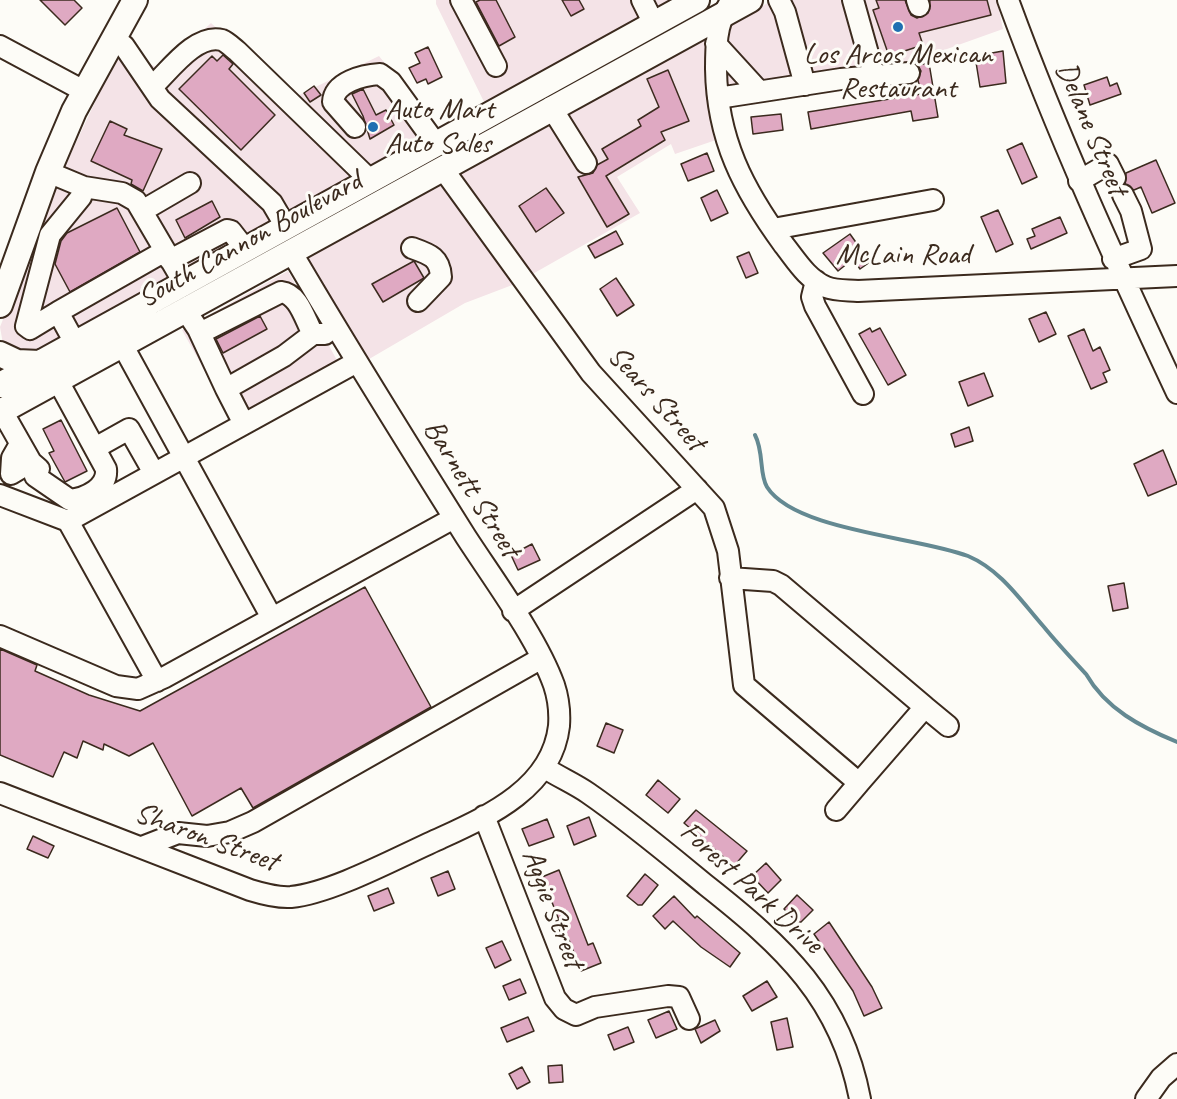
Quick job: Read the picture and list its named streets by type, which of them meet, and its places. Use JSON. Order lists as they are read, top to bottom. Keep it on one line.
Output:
{"streets":{"main road":["South Cannon Boulevard"],"street":["Delane Street","McLain Road","Sears Street","Barnett Street","Sharon Street","Forest Park Drive","Aggie Street"]},"crossings":[["Delane Street","McLain Road"],["South Cannon Boulevard","McLain Road"],["South Cannon Boulevard","Sears Street"],["South Cannon Boulevard","Barnett Street"],["Sears Street","Barnett Street"],["Barnett Street","Sharon Street"],["Barnett Street","Forest Park Drive"],["Sharon Street","Forest Park Drive"],["Sharon Street","Aggie Street"]],"places":["Los Arcos Mexican Restaurant","Auto Mart Auto Sales"]}
